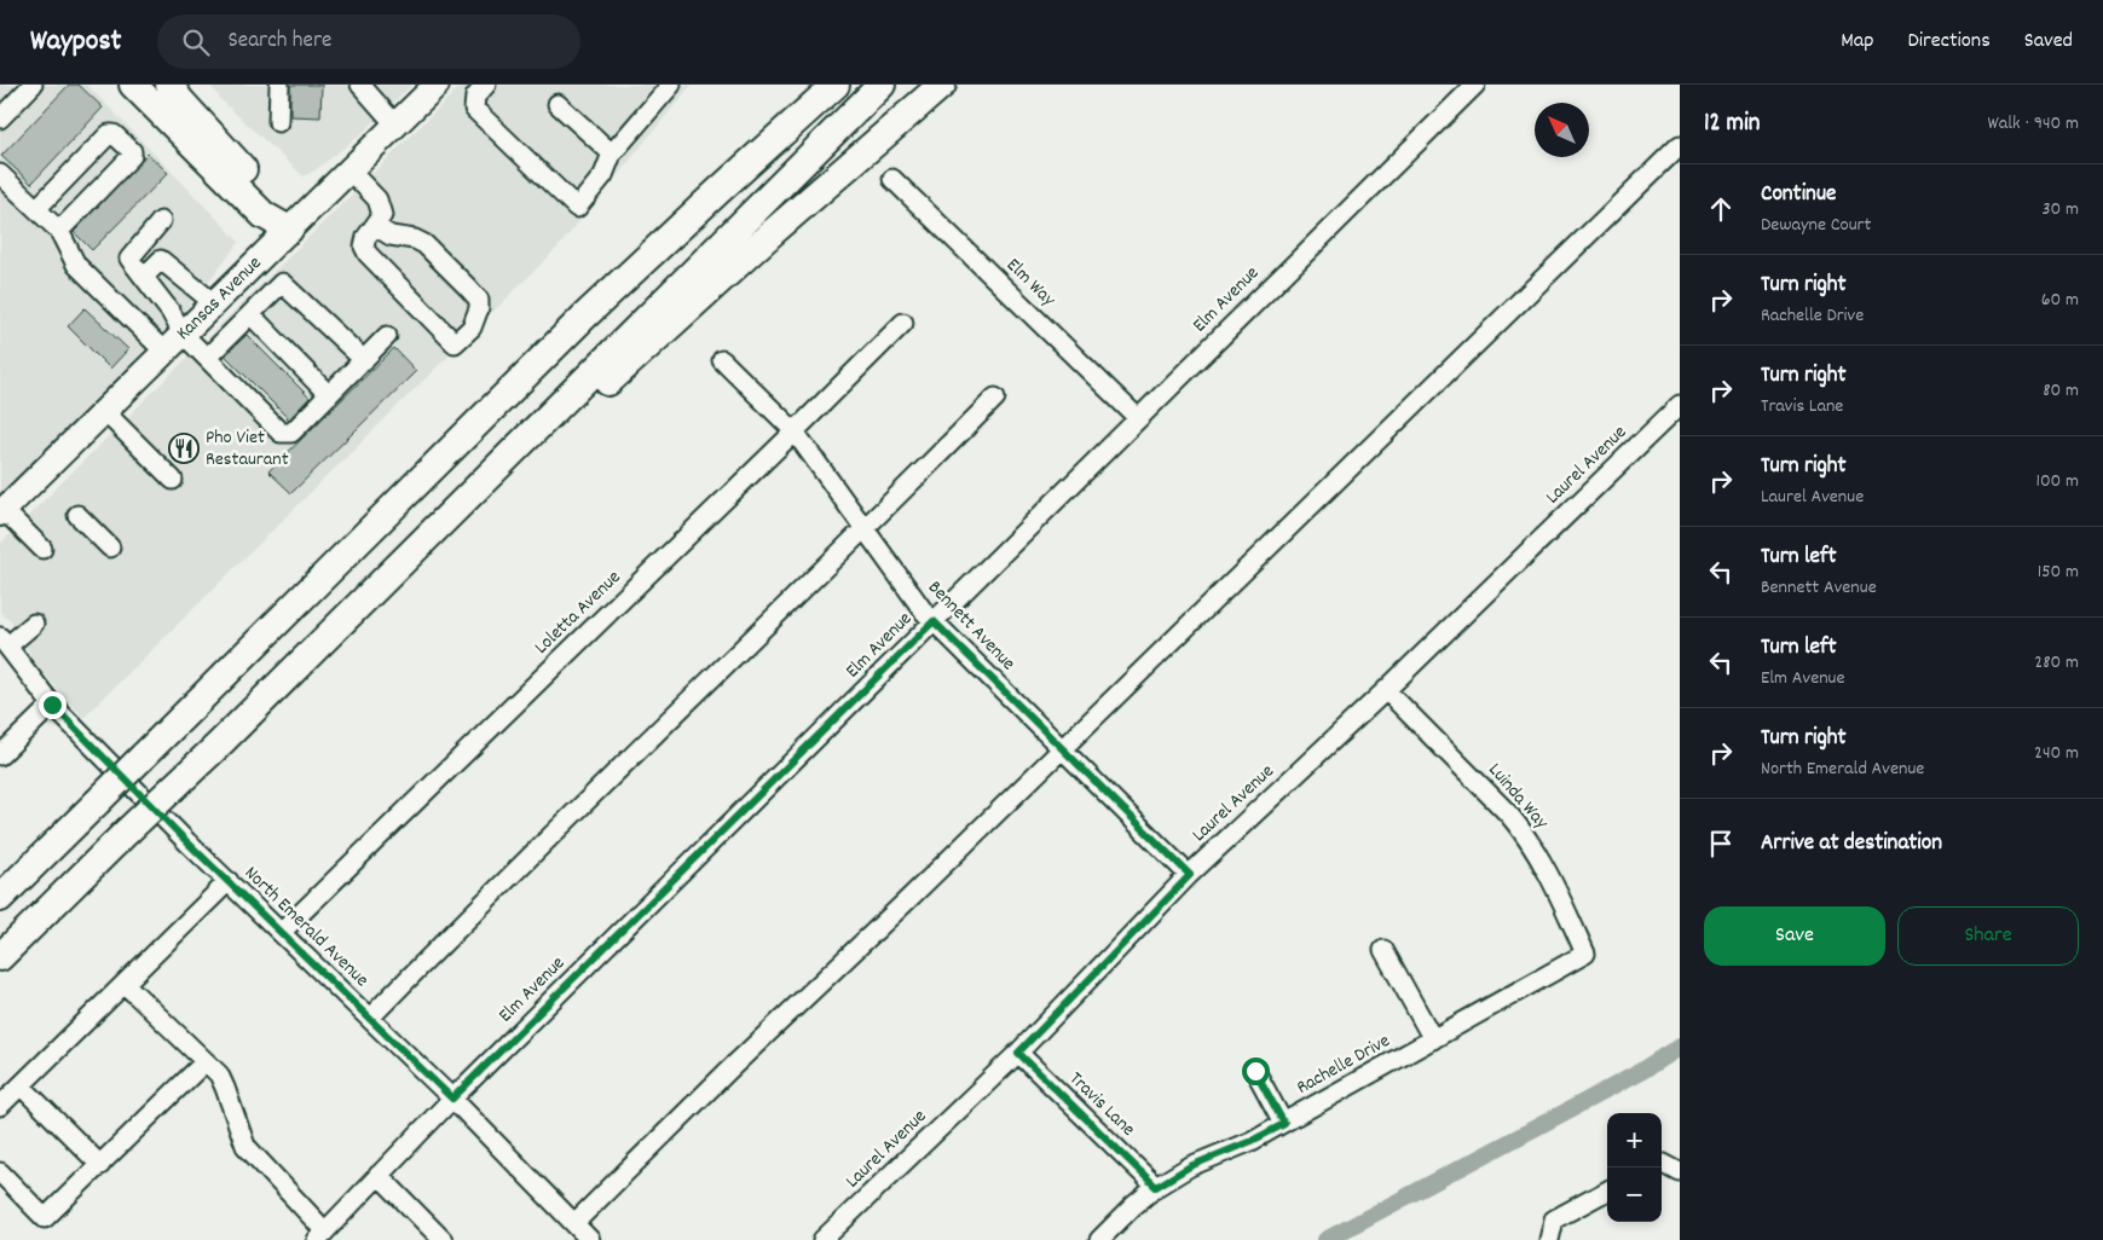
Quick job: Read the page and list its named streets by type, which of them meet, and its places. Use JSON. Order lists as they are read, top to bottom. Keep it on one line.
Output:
{"streets":{"main road":["Kansas Avenue"],"street":["Elm Way","Elm Avenue","Laurel Avenue","Loletta Avenue","Bennett Avenue","Luinda Way","North Emerald Avenue","Rachelle Drive","Travis Lane"]},"crossings":[["Elm Way","Elm Avenue"],["Elm Avenue","Bennett Avenue"],["Elm Avenue","North Emerald Avenue"],["Laurel Avenue","Bennett Avenue"],["Laurel Avenue","Luinda Way"],["Laurel Avenue","Travis Lane"],["Loletta Avenue","Bennett Avenue"],["Loletta Avenue","North Emerald Avenue"],["Luinda Way","Rachelle Drive"],["Rachelle Drive","Travis Lane"]],"places":{"restaurant":["Pho Viet Restaurant"]},"north":"top left","page":{"header":"Waypost","search":"Search here","nav":["Map","Directions","Saved"],"heading":["12 min","Walk · 940 m"],"list":[["Continue","Dewayne Court","30 m"],["Turn right","Rachelle Drive","60 m"],["Turn right","Travis Lane","80 m"],["Turn right","Laurel Avenue","100 m"],["Turn left","Bennett Avenue","150 m"],["Turn left","Elm Avenue","280 m"],["Turn right","North Emerald Avenue","240 m"],"Arrive at destination"],"buttons":["Save","Share"],"map_buttons":["+","−"]}}
